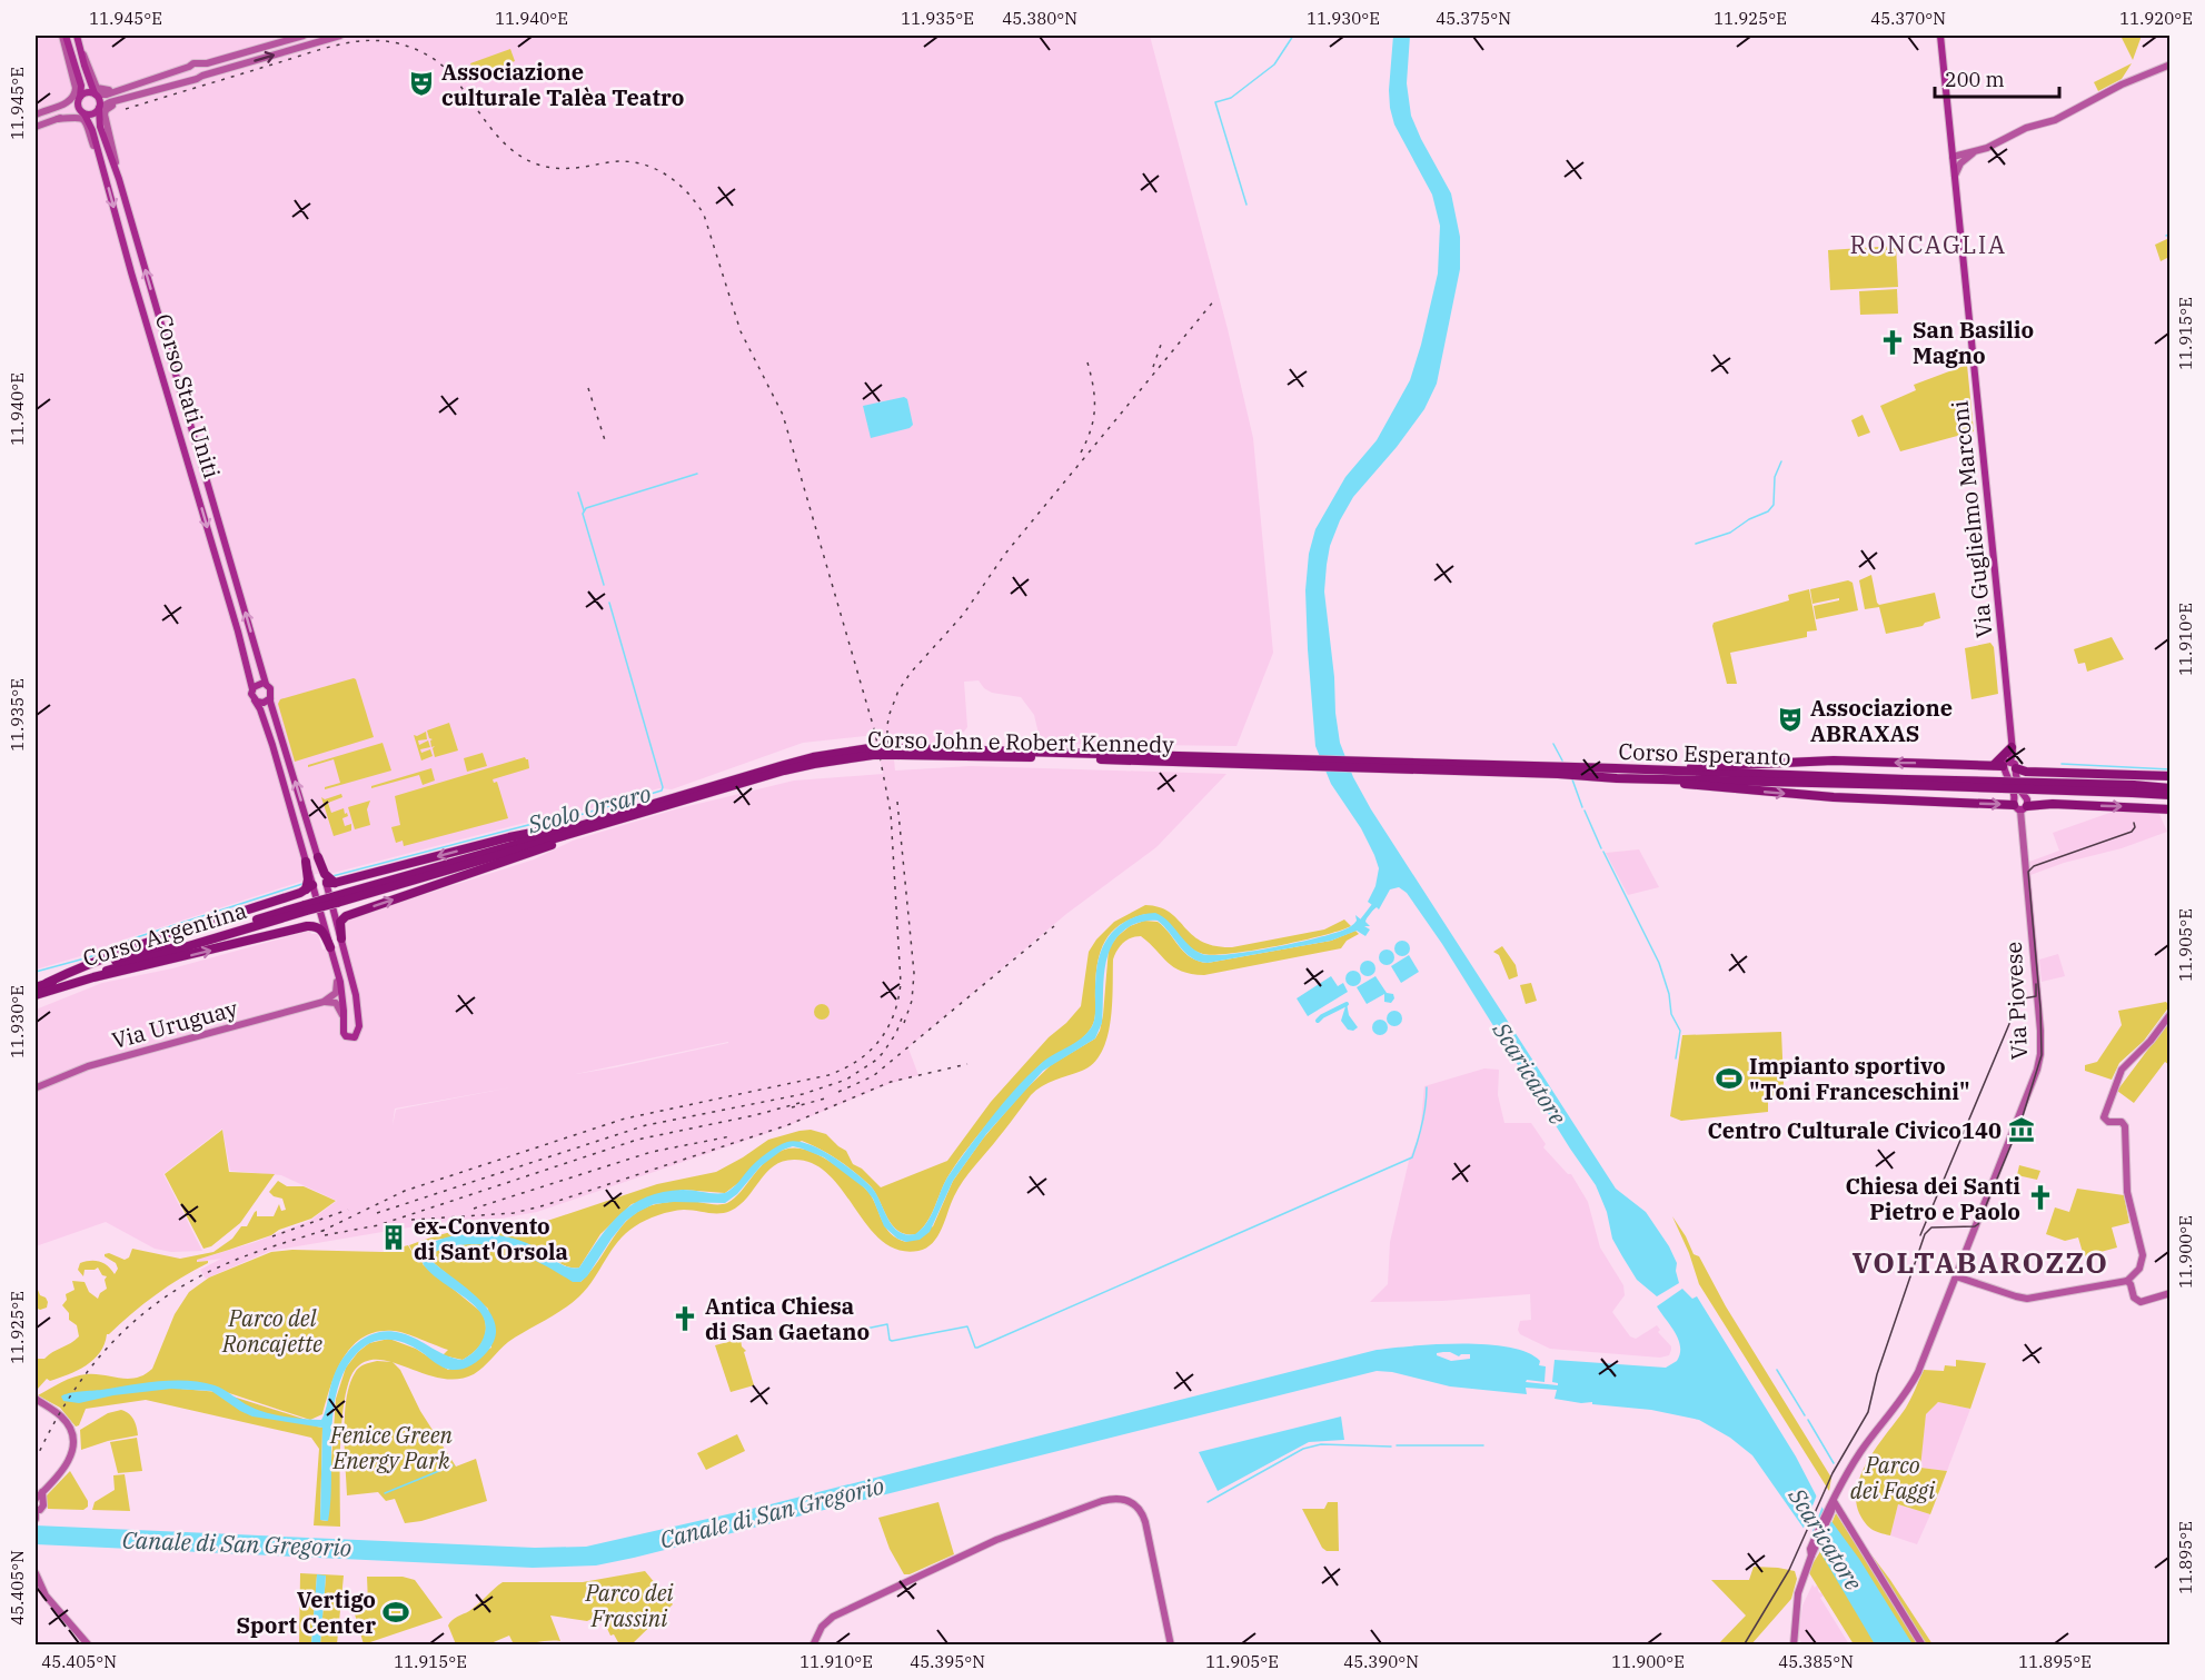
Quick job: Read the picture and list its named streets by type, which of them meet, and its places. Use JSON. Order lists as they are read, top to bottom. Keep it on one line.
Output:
{"streets":{"highway":["Corso John e Robert Kennedy","Corso Esperanto","Corso Argentina"],"main road":["Corso Stati Uniti","Via Guglielmo Marconi","Via Piovese"],"street":["Via Uruguay"]},"crossings":[["Via Guglielmo Marconi","Via Piovese"],["Corso John e Robert Kennedy","Corso Esperanto"],["Corso John e Robert Kennedy","Corso Argentina"]],"districts":["RONCAGLIA","VOLTABAROZZO"],"water":["Scolo Orsaro","Scaricatore","Canale di San Gregorio"],"parks":["Parco del Roncajette","Fenice Green Energy Park","Parco dei Faggi","Parco dei Frassini"],"places":{"theatre":["Associazione culturale Talèa Teatro","Associazione ABRAXAS"],"church":["San Basilio Magno","Chiesa dei Santi Pietro e Paolo","Antica Chiesa di San Gaetano"],"sports":["Impianto sportivo \"Toni Franceschini\"","Vertigo Sport Center"],"museum":["Centro Culturale Civico140"],"building":["ex-Convento di Sant'Orsola"]},"scale_bar":"200 m","coordinates":["11.945°E","11.940°E","11.935°E","45.380°N","11.930°E","45.375°N","11.925°E","45.370°N","11.920°E","11.915°E","11.910°E","11.905°E","11.900°E","11.895°E","45.405°N","45.395°N","45.390°N","45.385°N"]}
